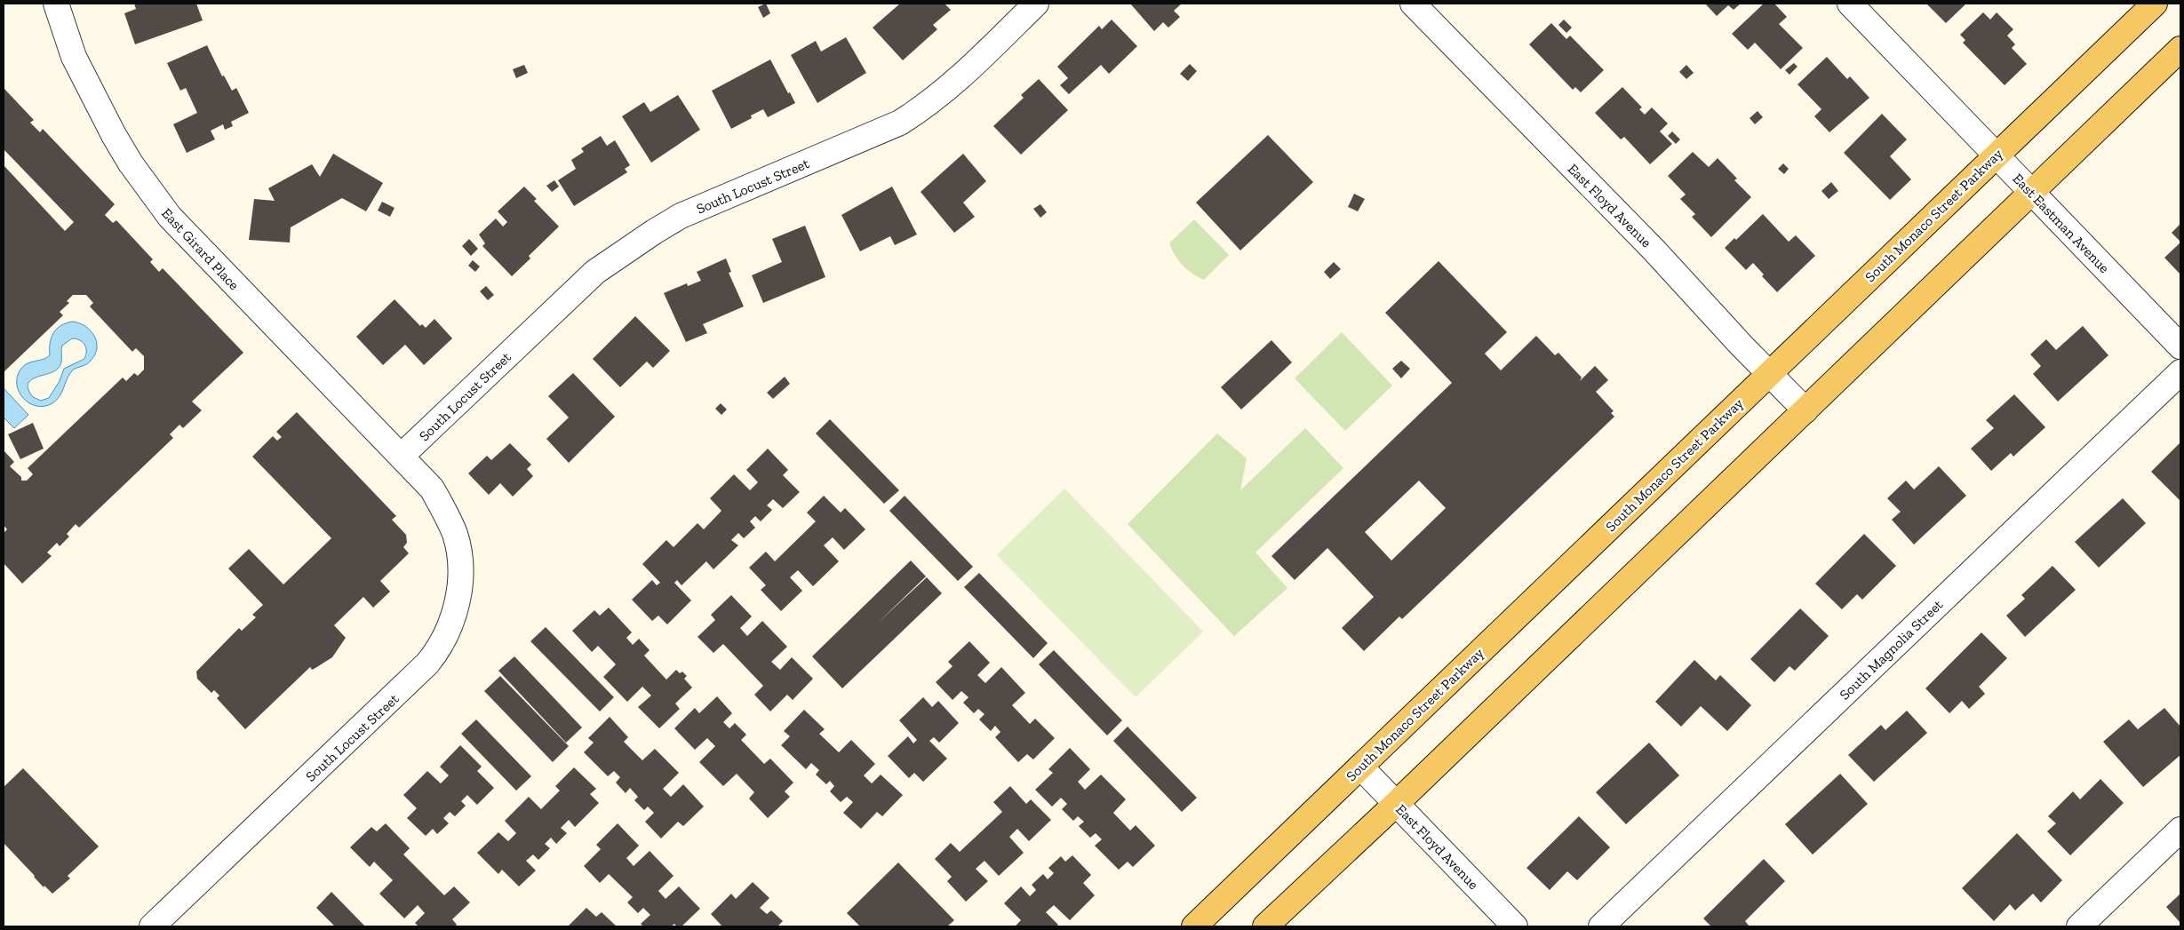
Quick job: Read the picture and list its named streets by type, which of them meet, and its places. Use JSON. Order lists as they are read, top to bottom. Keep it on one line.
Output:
{"streets":{"main road":["South Monaco Street Parkway"],"street":["South Locust Street","East Floyd Avenue","East Eastman Avenue","East Girard Place","South Magnolia Street"]},"crossings":[["South Locust Street","East Girard Place"],["East Floyd Avenue","South Monaco Street Parkway"],["South Monaco Street Parkway","East Eastman Avenue"]]}
